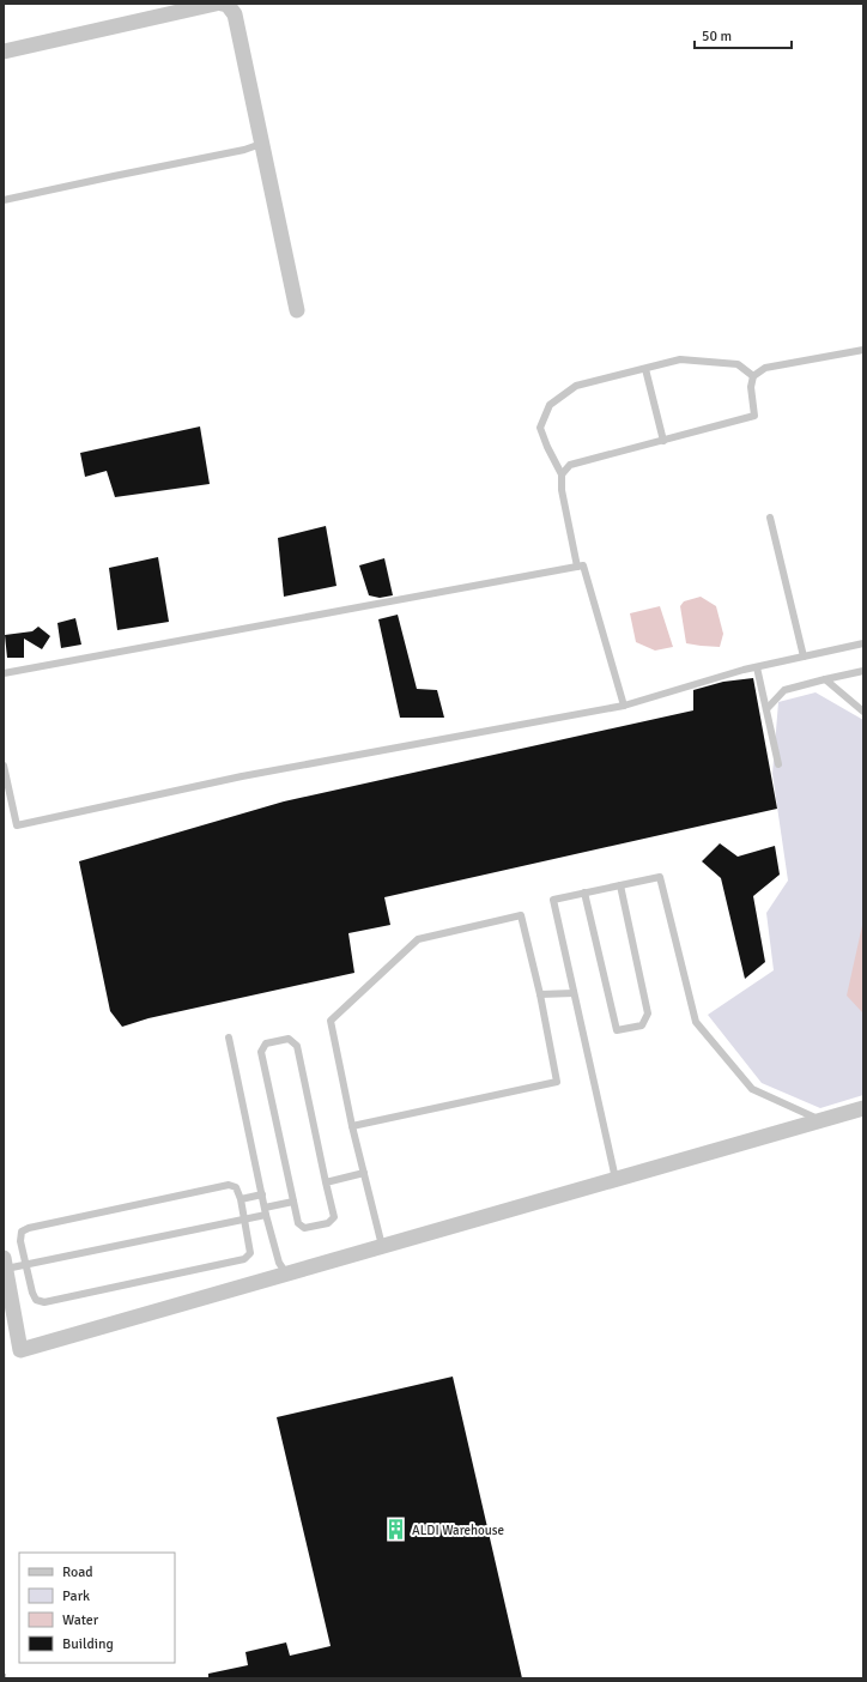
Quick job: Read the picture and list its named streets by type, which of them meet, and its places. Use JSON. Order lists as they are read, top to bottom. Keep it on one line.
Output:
{"places":{"building":["ALDI Warehouse"]},"legend":["Road","Park","Water","Building"],"scale_bar":"50 m"}
